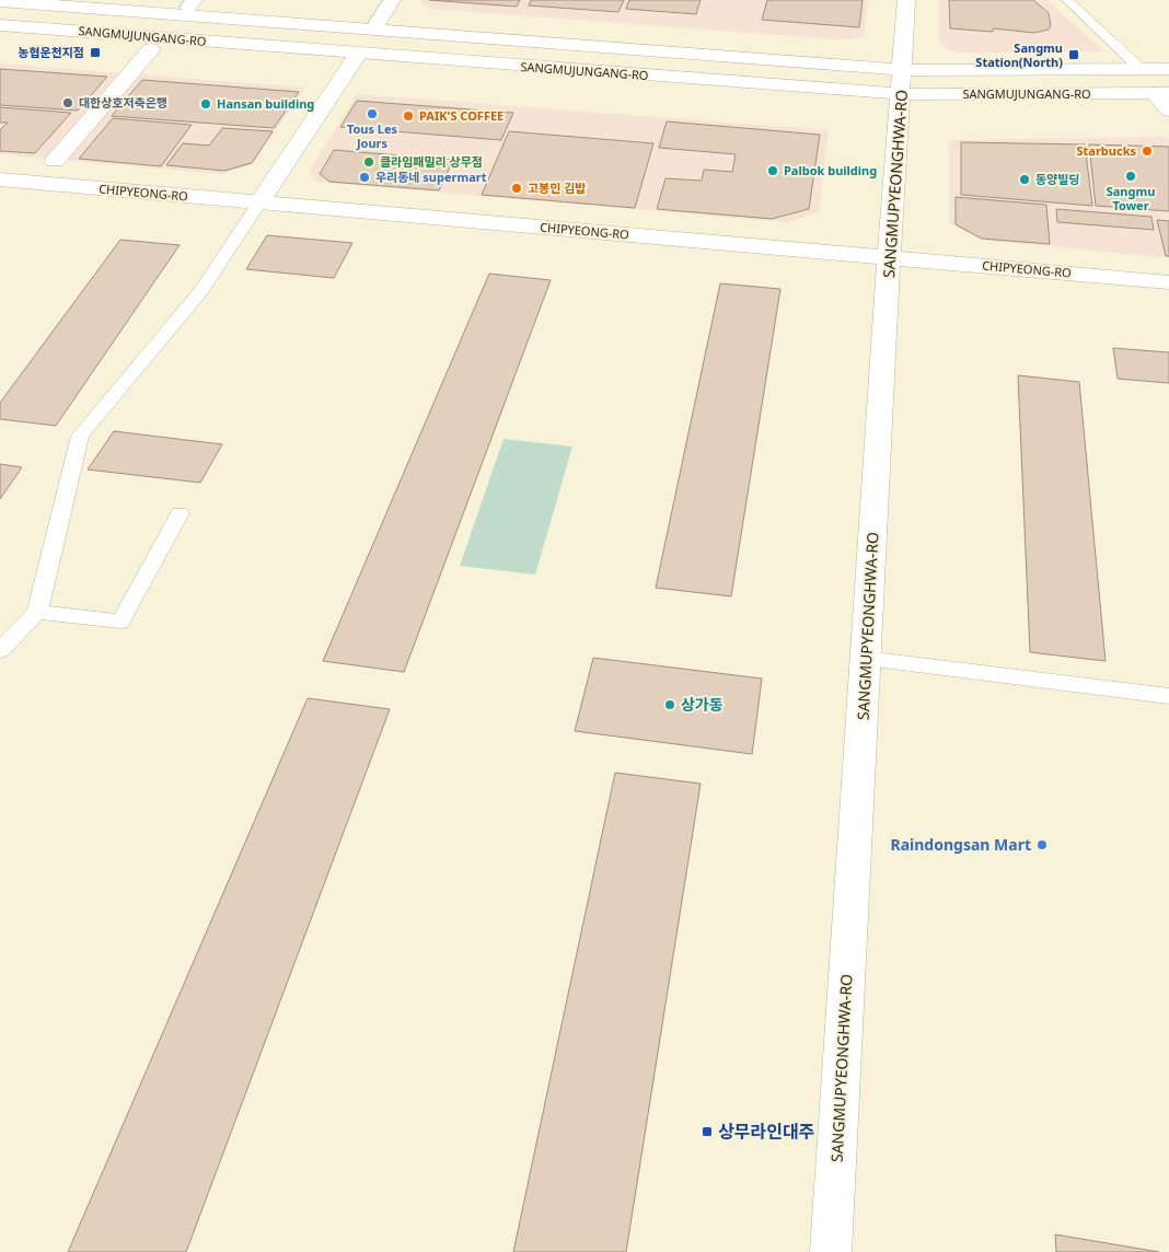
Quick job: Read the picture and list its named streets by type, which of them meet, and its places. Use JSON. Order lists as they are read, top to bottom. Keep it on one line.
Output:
{"streets":{"street":["SANGMUJUNGANG-RO","SANGMUPYEONGHWA-RO","CHIPYEONG-RO"]},"crossings":[["SANGMUJUNGANG-RO","SANGMUPYEONGHWA-RO"],["SANGMUPYEONGHWA-RO","CHIPYEONG-RO"]],"places":{"transit":["농협운천지점","Sangmu Station(North)","상무라인대주"],"other":["대한상호저축은행","Hansan building","Tous Les Jours","PAIK'S COFFEE","Starbucks","클라임패밀리 상무점","Palbok building","Sangmu Tower","우리동네 supermart","동양빌딩","고봉민 김밥","상가동","Raindongsan Mart"]}}
